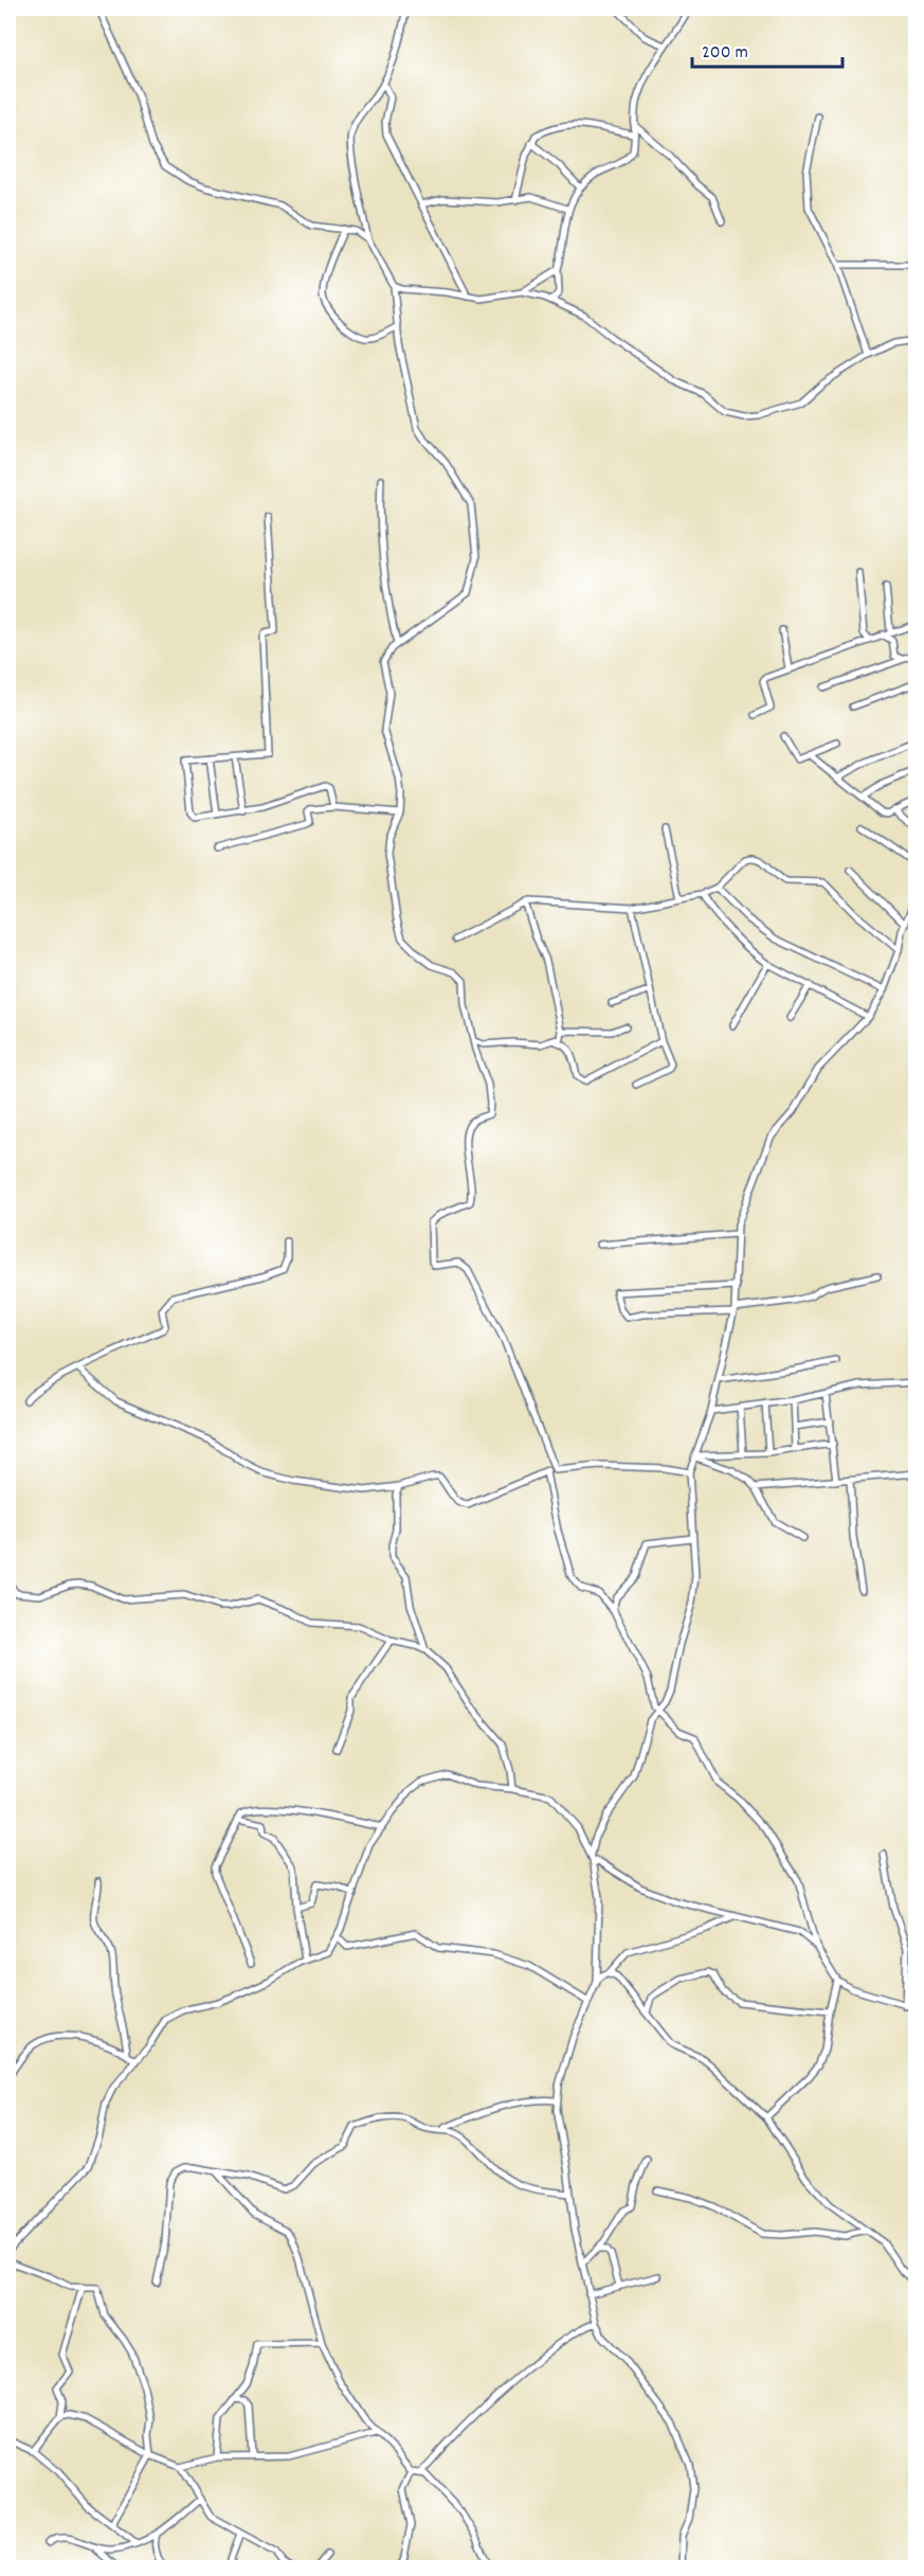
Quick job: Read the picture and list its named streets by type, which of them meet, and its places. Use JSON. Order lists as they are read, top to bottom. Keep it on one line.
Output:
{"scale_bar":"200 m"}
